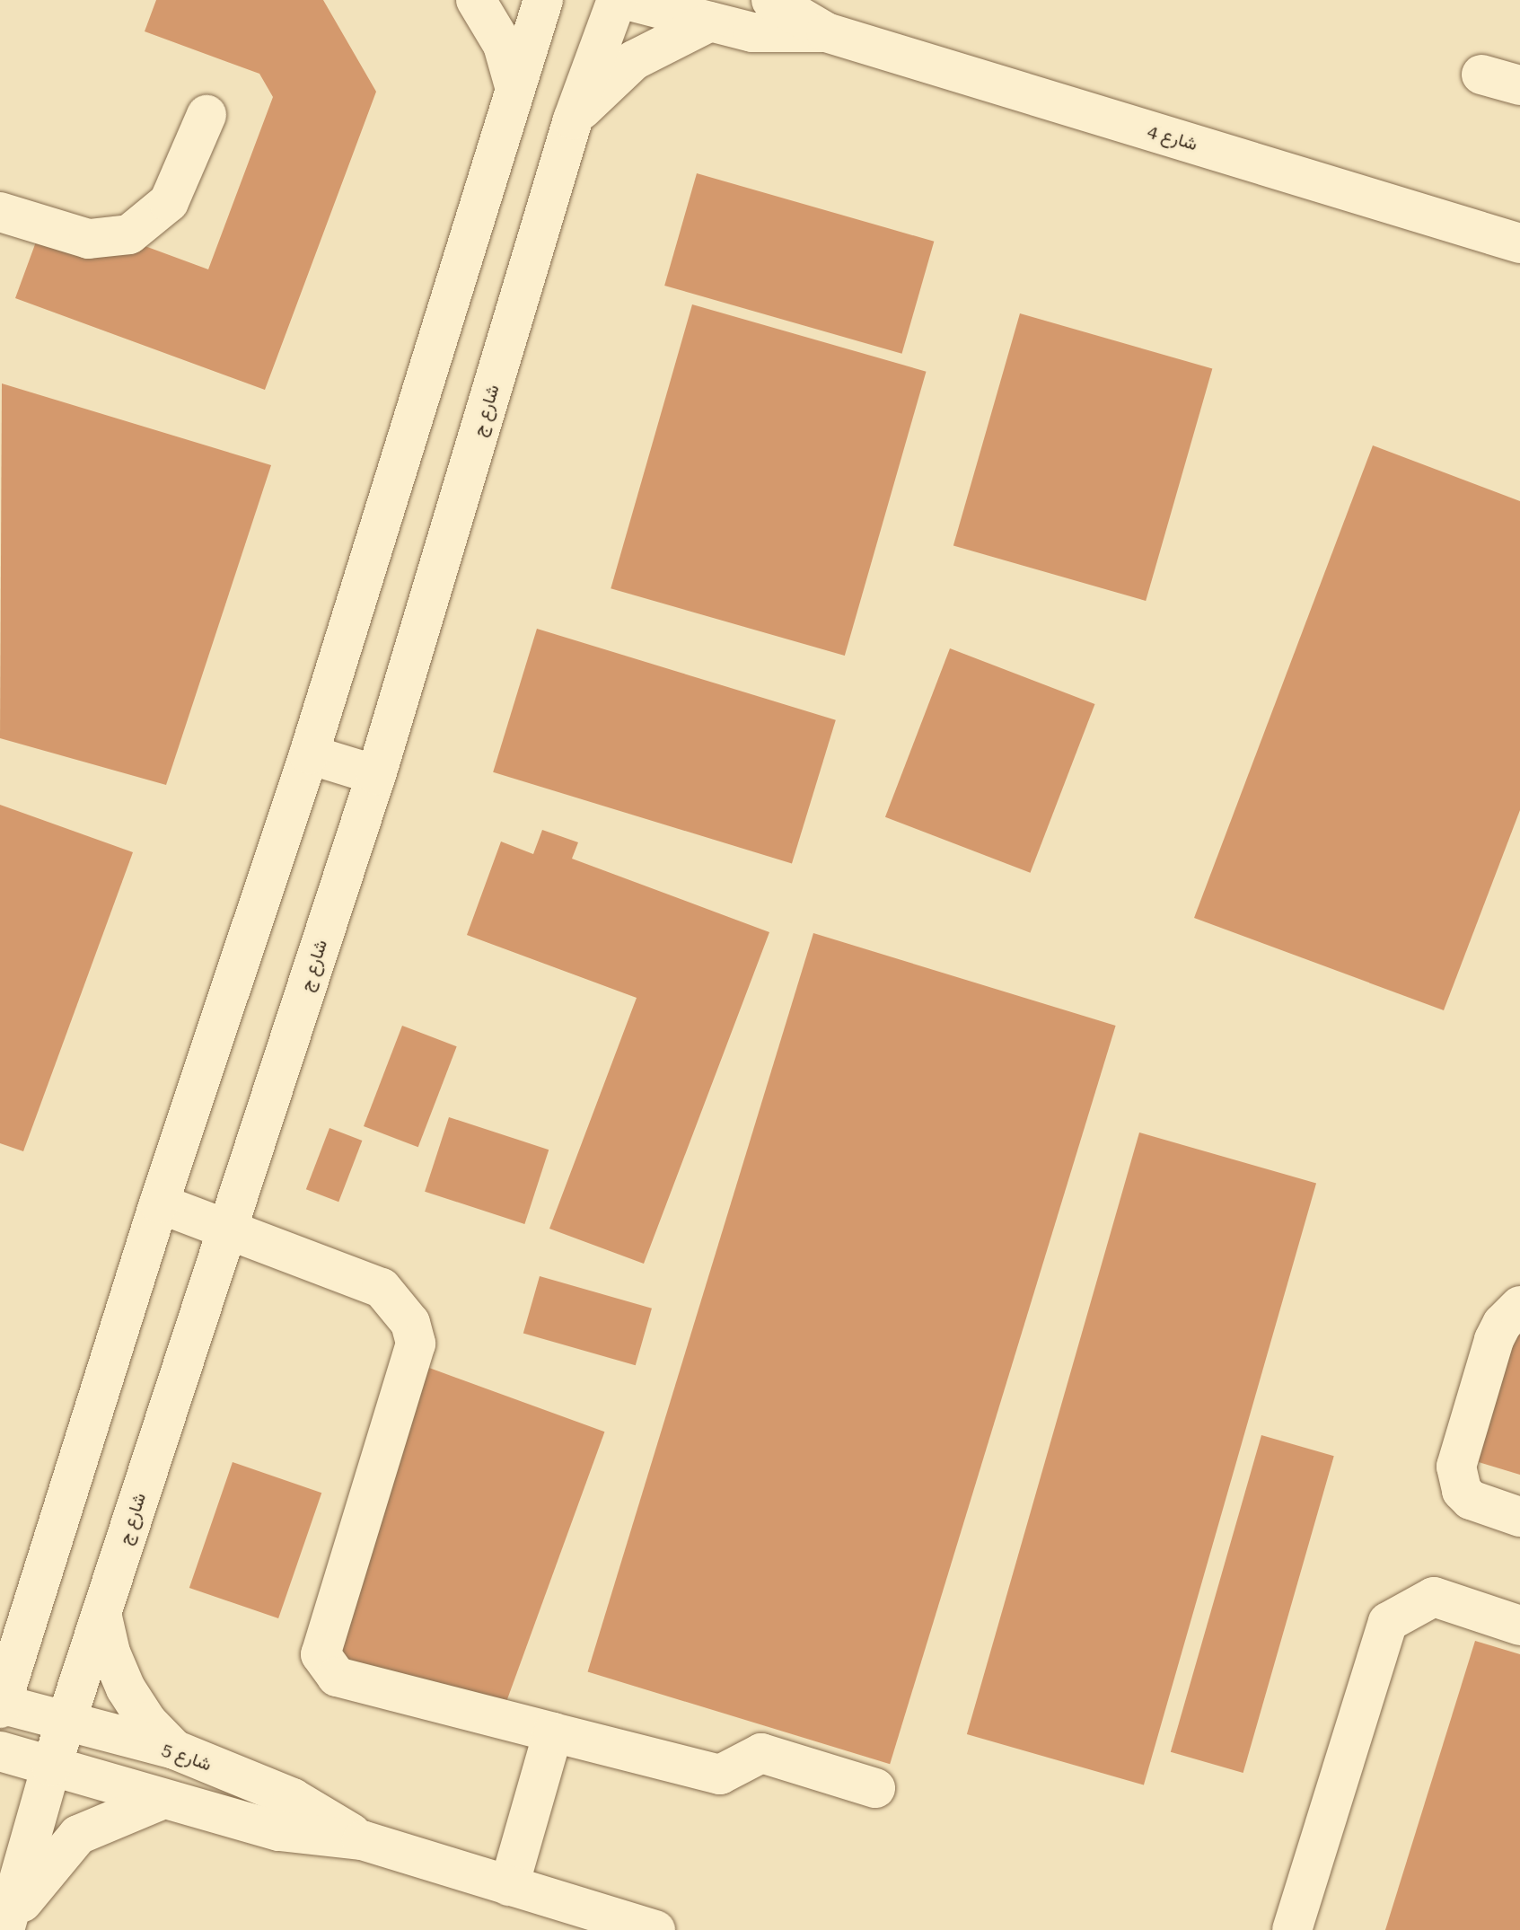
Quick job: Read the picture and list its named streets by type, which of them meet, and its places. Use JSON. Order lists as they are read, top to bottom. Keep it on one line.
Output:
{"streets":{"street":["شارع 4","شارع ج","شارع 5"]},"crossings":[["شارع ج","شارع 5"]]}
